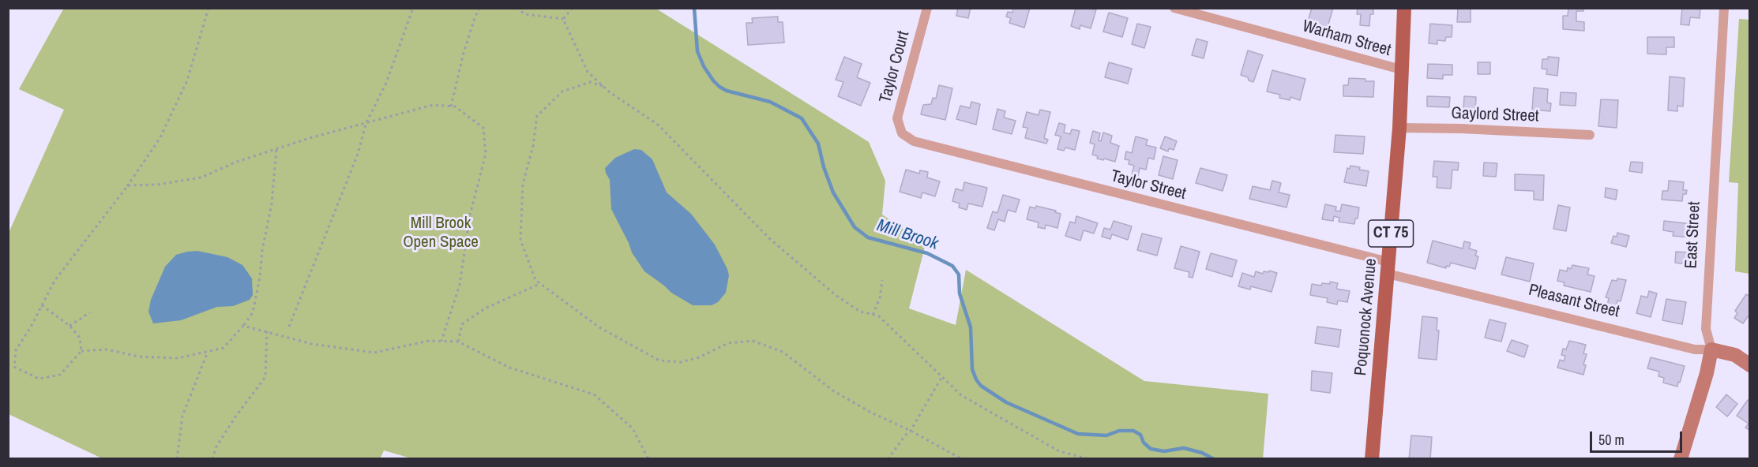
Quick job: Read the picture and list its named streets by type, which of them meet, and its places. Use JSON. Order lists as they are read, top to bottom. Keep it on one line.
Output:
{"streets":{"main road":["CT 75","Poquonock Avenue"],"street":["Warham Street","Taylor Court","Gaylord Street","Taylor Street","East Street","Pleasant Street"]},"crossings":[["Warham Street","Poquonock Avenue"],["Taylor Court","Taylor Street"],["Gaylord Street","Poquonock Avenue"],["Taylor Street","Pleasant Street"],["Taylor Street","Poquonock Avenue"],["East Street","Pleasant Street"],["Pleasant Street","Poquonock Avenue"]],"water":["Mill Brook"],"parks":["Mill Brook Open Space"],"scale_bar":"50 m"}
